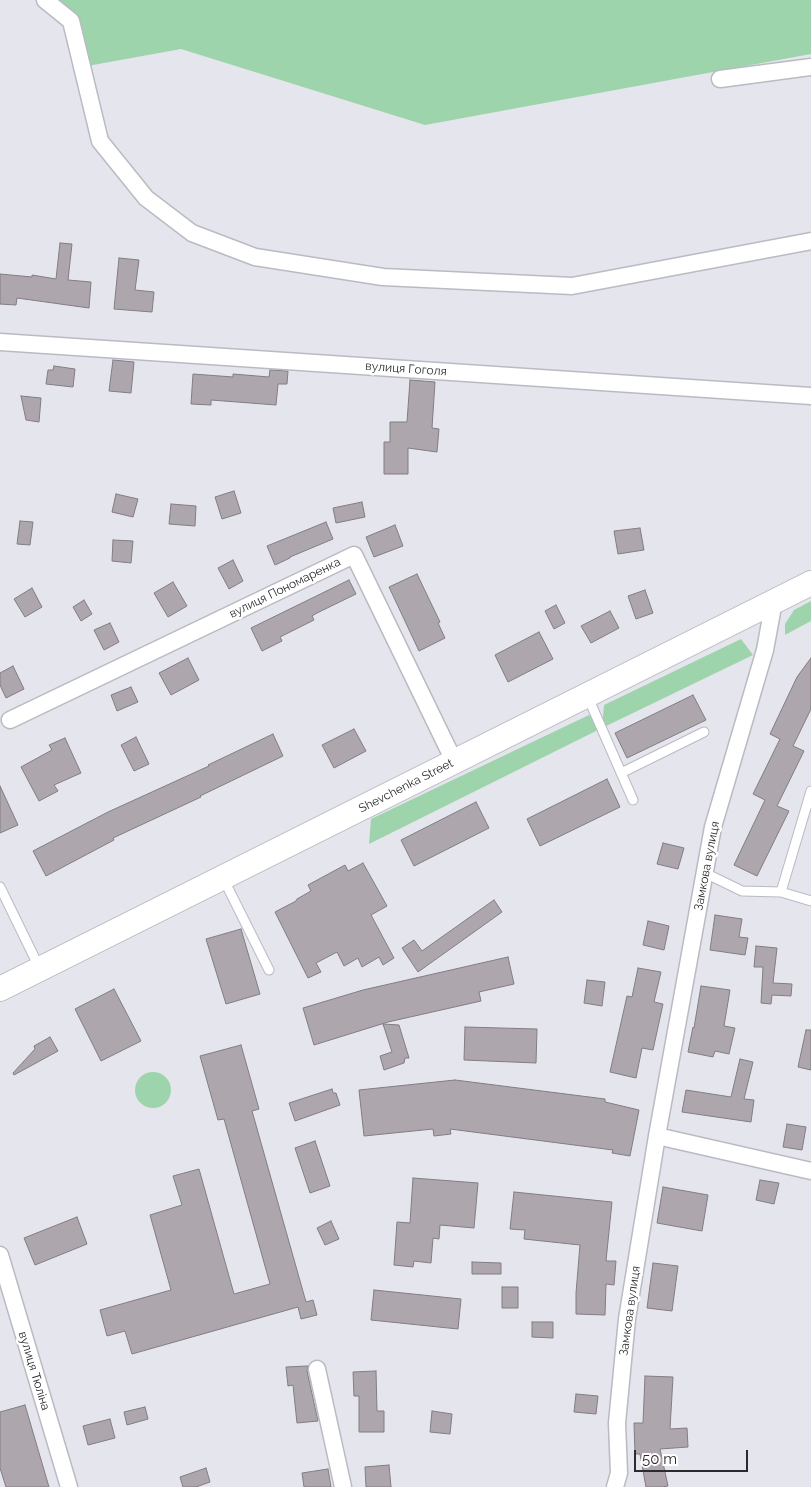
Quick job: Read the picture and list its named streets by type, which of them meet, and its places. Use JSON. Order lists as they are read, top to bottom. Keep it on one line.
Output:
{"streets":{"main road":["Shevchenka Street"],"street":["вулиця Гоголя","вулиця Пономаренка","Замкова вулиця","вулиця Тюліна"]},"crossings":[["вулиця Пономаренка","Shevchenka Street"],["Shevchenka Street","Замкова вулиця"]],"scale_bar":"50 m"}
